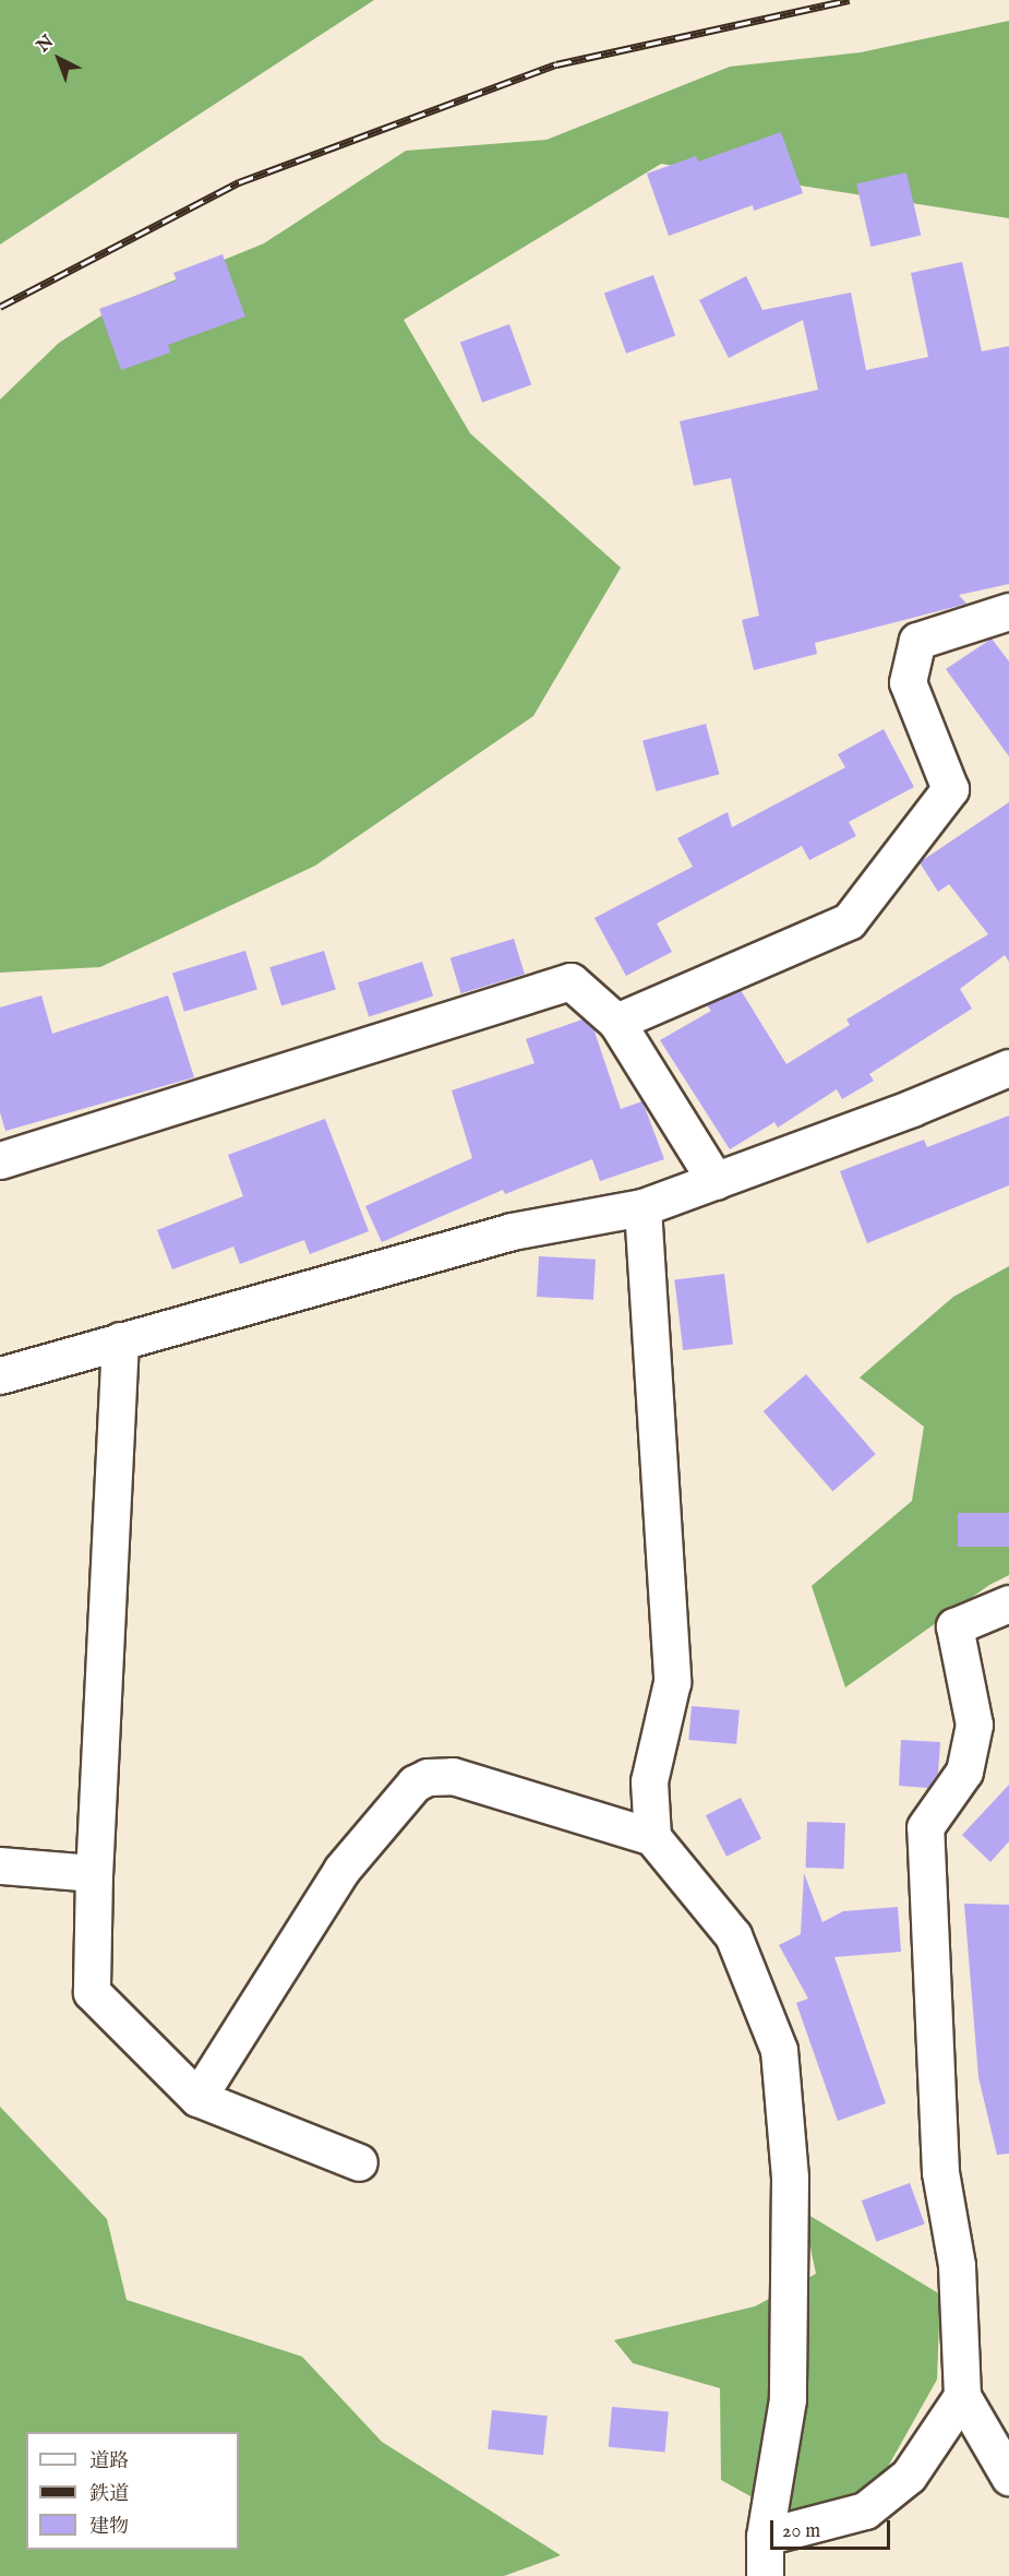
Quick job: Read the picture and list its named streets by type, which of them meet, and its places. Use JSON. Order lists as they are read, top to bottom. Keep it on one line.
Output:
{"legend":["道路","鉄道","建物"],"scale_bar":"20 m","north":"top left"}
